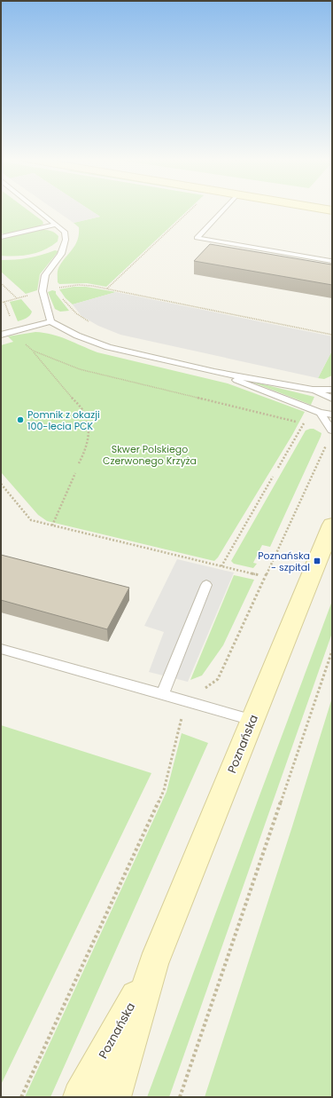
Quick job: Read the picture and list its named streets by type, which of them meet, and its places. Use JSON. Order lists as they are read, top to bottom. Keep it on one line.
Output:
{"streets":{"street":["Poznańska"]},"parks":["Skwer Polskiego Czerwonego Krzyża"],"places":{"other":["Pomnik z okazji 100-lecia PCK"],"transit":["Poznańska - szpital"]}}
